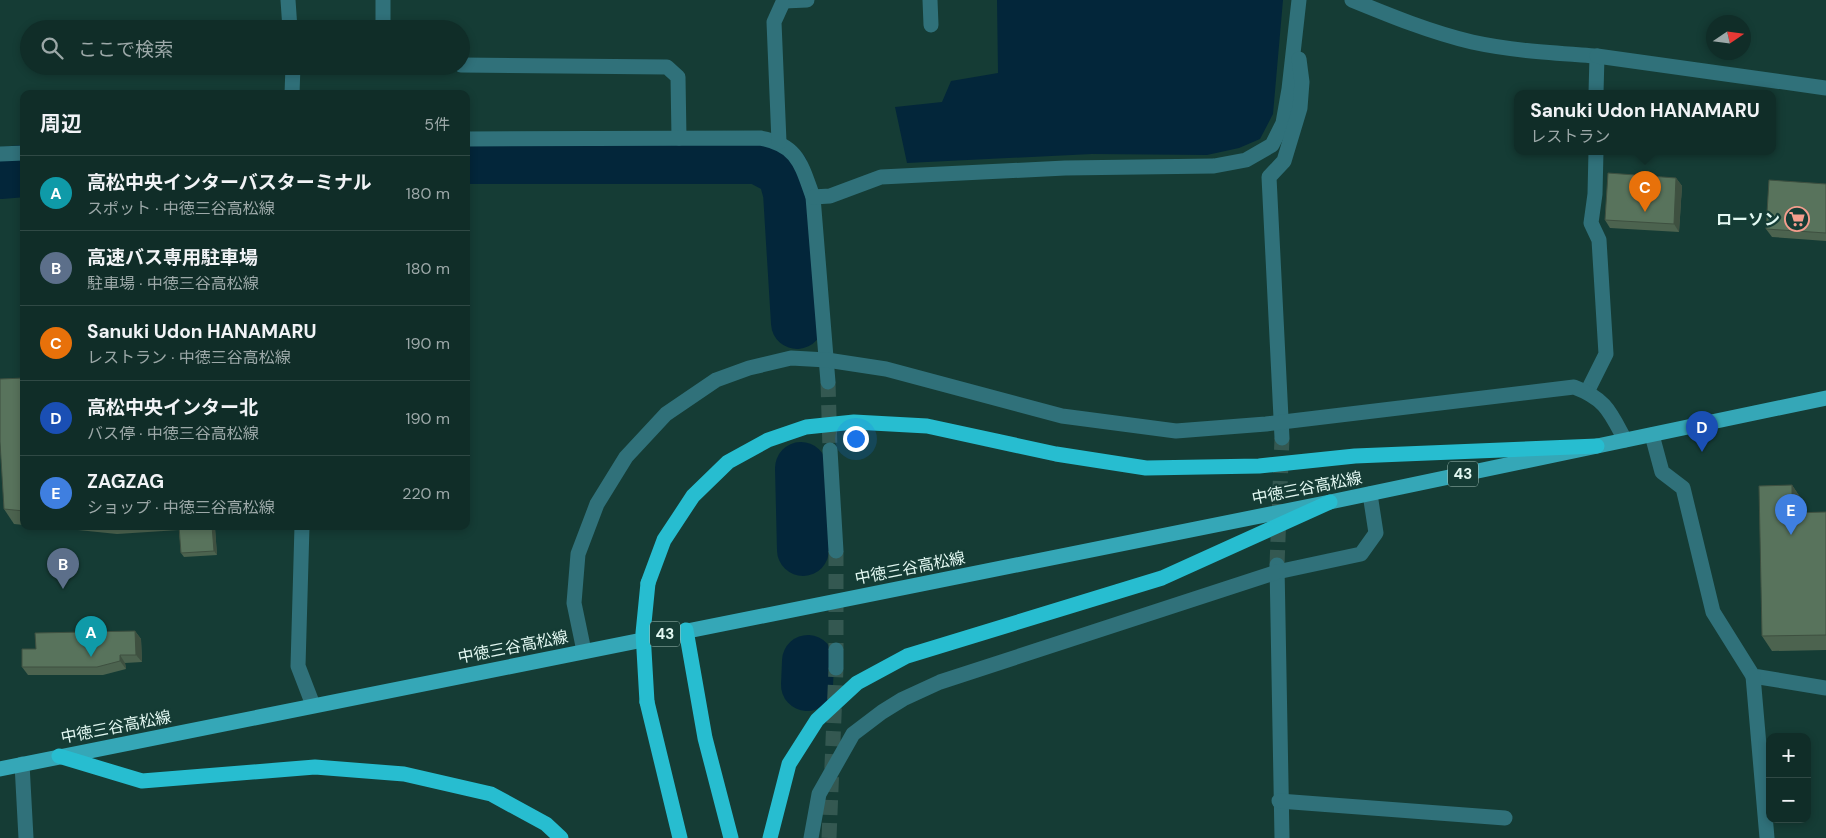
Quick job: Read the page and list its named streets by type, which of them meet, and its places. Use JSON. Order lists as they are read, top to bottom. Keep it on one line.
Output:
{"streets":{"main road":["43","中徳三谷高松線"]},"places":{"supermarket":["ローソン"]},"north":"right","page":{"search":"ここで検索","popup":["Sanuki Udon HANAMARU","レストラン"],"heading":["周辺","5件"],"list":[{"mark":"A","name":"高松中央インターバスターミナル","note":"スポット · 中徳三谷高松線","value":"180 m"},{"mark":"B","name":"高速バス専用駐車場","note":"駐車場 · 中徳三谷高松線","value":"180 m"},{"mark":"C","name":"Sanuki Udon HANAMARU","note":"レストラン · 中徳三谷高松線","value":"190 m"},{"mark":"D","name":"高松中央インター北","note":"バス停 · 中徳三谷高松線","value":"190 m"},{"mark":"E","name":"ZAGZAG","note":"ショップ · 中徳三谷高松線","value":"220 m"}],"pins":["C","D","E","B","A"],"map_buttons":["+","−"]}}
